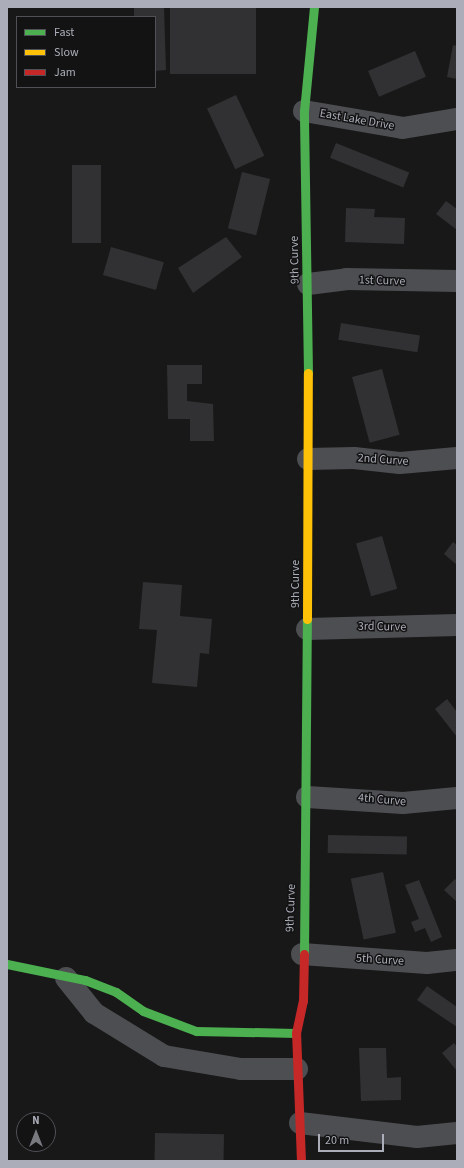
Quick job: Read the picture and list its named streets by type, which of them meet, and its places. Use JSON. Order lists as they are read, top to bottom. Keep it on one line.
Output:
{"streets":{"street":["East Lake Drive","9th Curve","1st Curve","2nd Curve","3rd Curve","4th Curve","5th Curve"]},"crossings":[["East Lake Drive","9th Curve"],["9th Curve","1st Curve"],["9th Curve","2nd Curve"],["9th Curve","3rd Curve"],["9th Curve","4th Curve"],["9th Curve","5th Curve"]],"legend":["Fast","Slow","Jam"],"scale_bar":"20 m","north":"top"}
